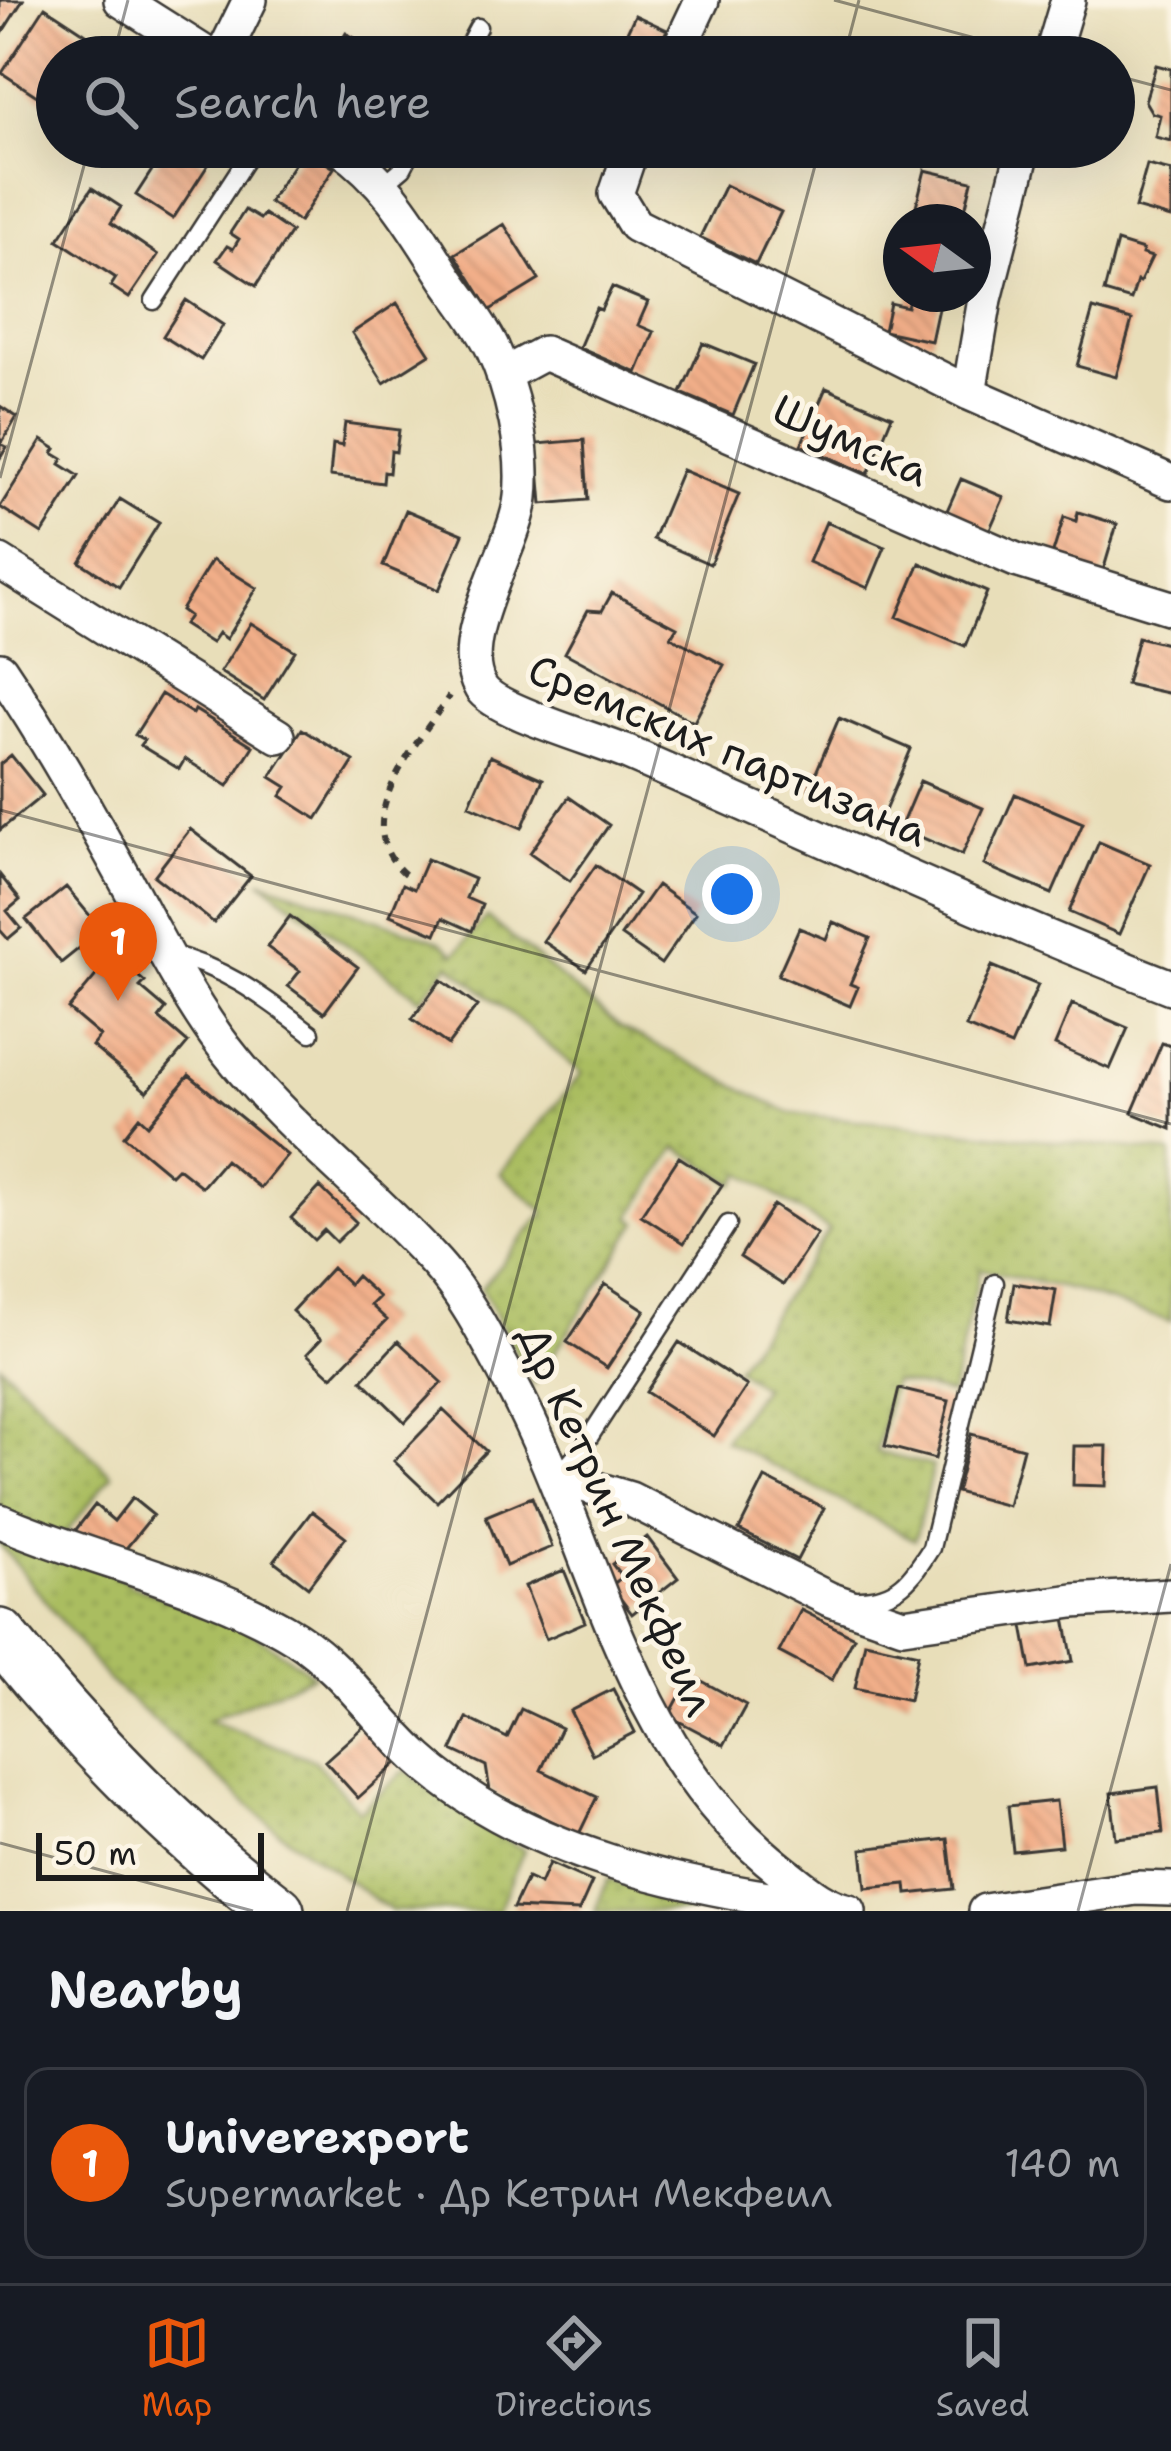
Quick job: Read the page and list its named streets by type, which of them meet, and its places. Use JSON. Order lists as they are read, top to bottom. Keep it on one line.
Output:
{"streets":{"street":["Шумска","Сремских партизана","Др Кетрин Мекфеил"]},"crossings":[["Шумска","Сремских партизана"]],"scale_bar":"50 m","north":"left","page":{"search":"Search here","pins":"1","scale":"50 m","heading":"Nearby","list":[{"mark":"1","name":"Univerexport","note":"Supermarket · Др Кетрин Мекфеил","value":"140 m"}],"nav":["Map","Directions","Saved"]}}
